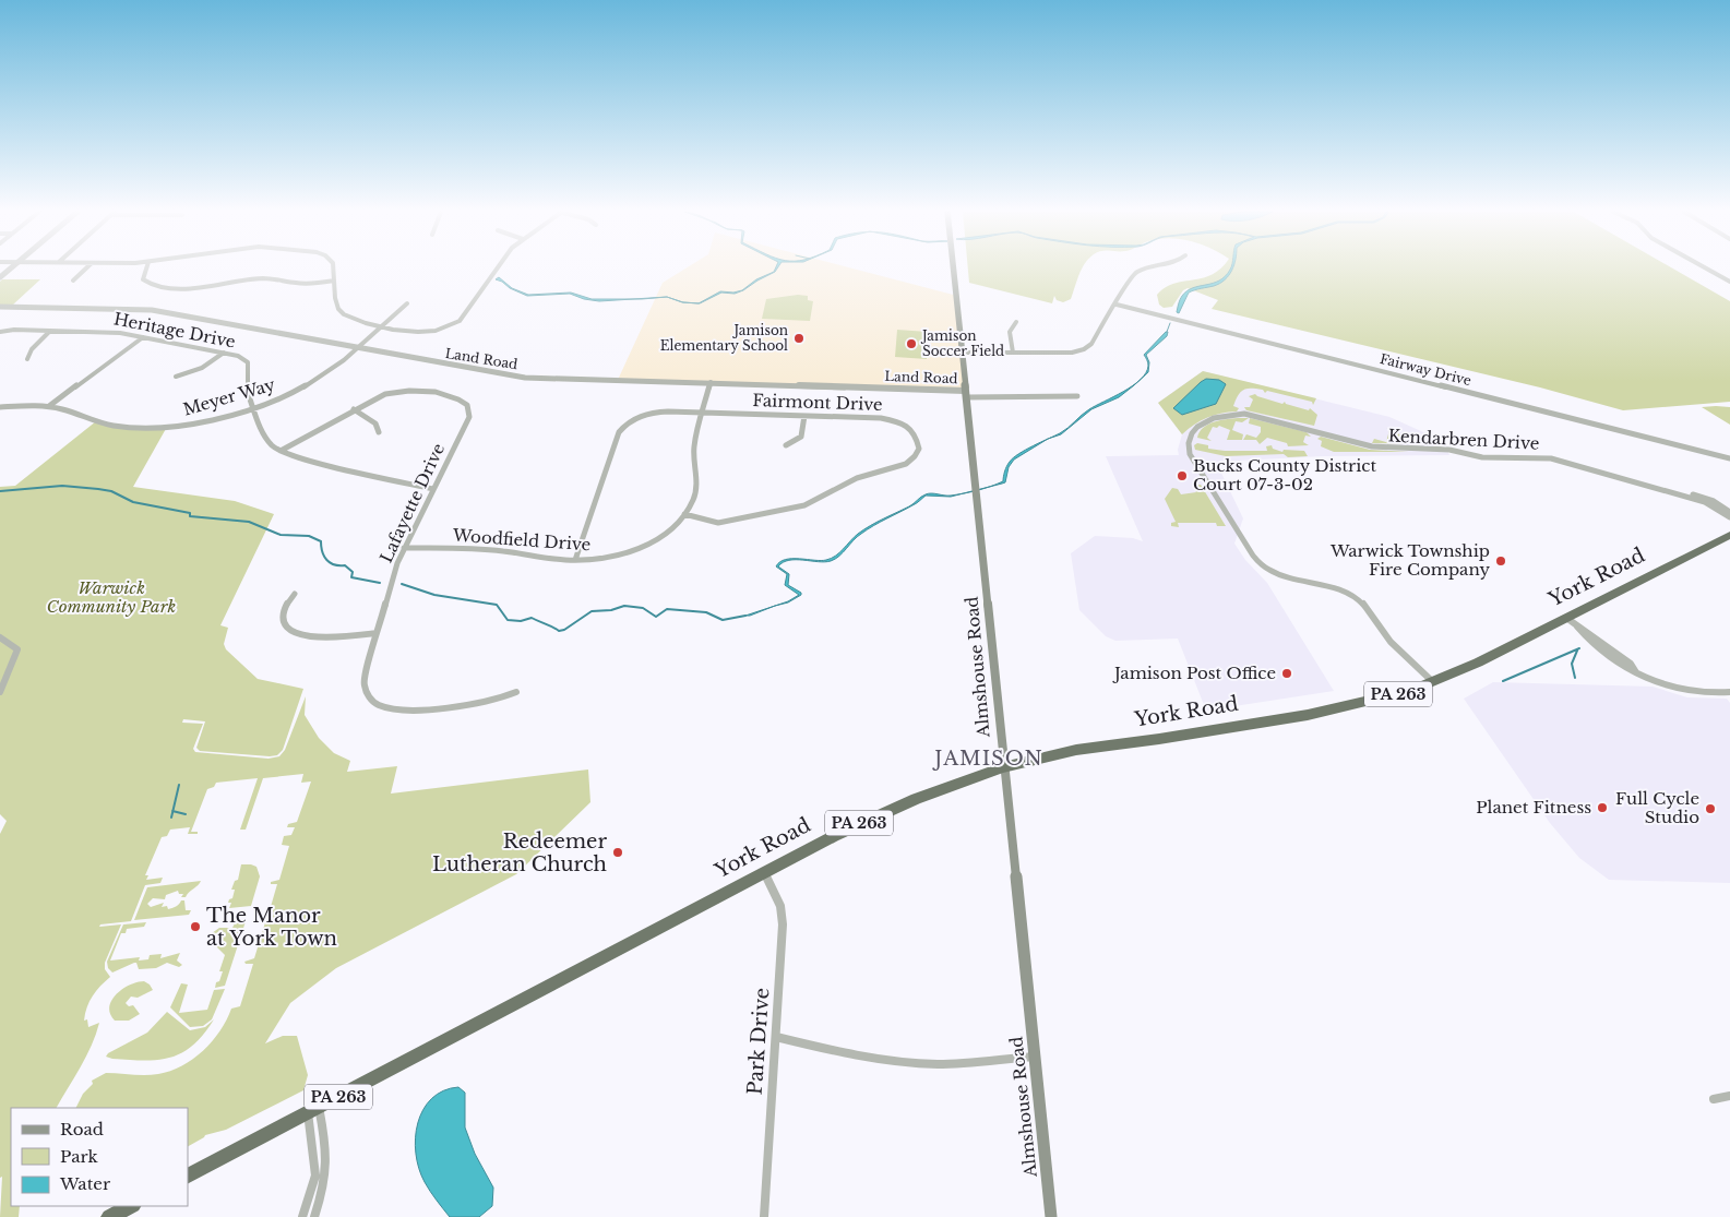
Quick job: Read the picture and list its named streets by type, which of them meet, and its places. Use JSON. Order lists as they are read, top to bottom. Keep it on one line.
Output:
{"streets":{"highway":["York Road","PA 263"],"main road":["Almshouse Road"],"street":["Heritage Drive","Land Road","Fairway Drive","Meyer Way","Fairmont Drive","Kendarbren Drive","Lafayette Drive","Woodfield Drive","Park Drive"]},"crossings":[["Heritage Drive","Meyer Way"],["Heritage Drive","Lafayette Drive"],["Land Road","Meyer Way"],["Land Road","Woodfield Drive"],["Land Road","Almshouse Road"],["Fairmont Drive","Woodfield Drive"],["Kendarbren Drive","York Road"],["Lafayette Drive","Woodfield Drive"],["York Road","Almshouse Road"],["York Road","Park Drive"]],"districts":["JAMISON"],"parks":["Warwick Community Park"],"places":["Jamison Elementary School","Jamison Soccer Field","Bucks County District Court 07-3-02","Warwick Township Fire Company","Jamison Post Office","Planet Fitness","Full Cycle Studio","Redeemer Lutheran Church","The Manor at York Town"],"legend":["Road","Park","Water"]}
